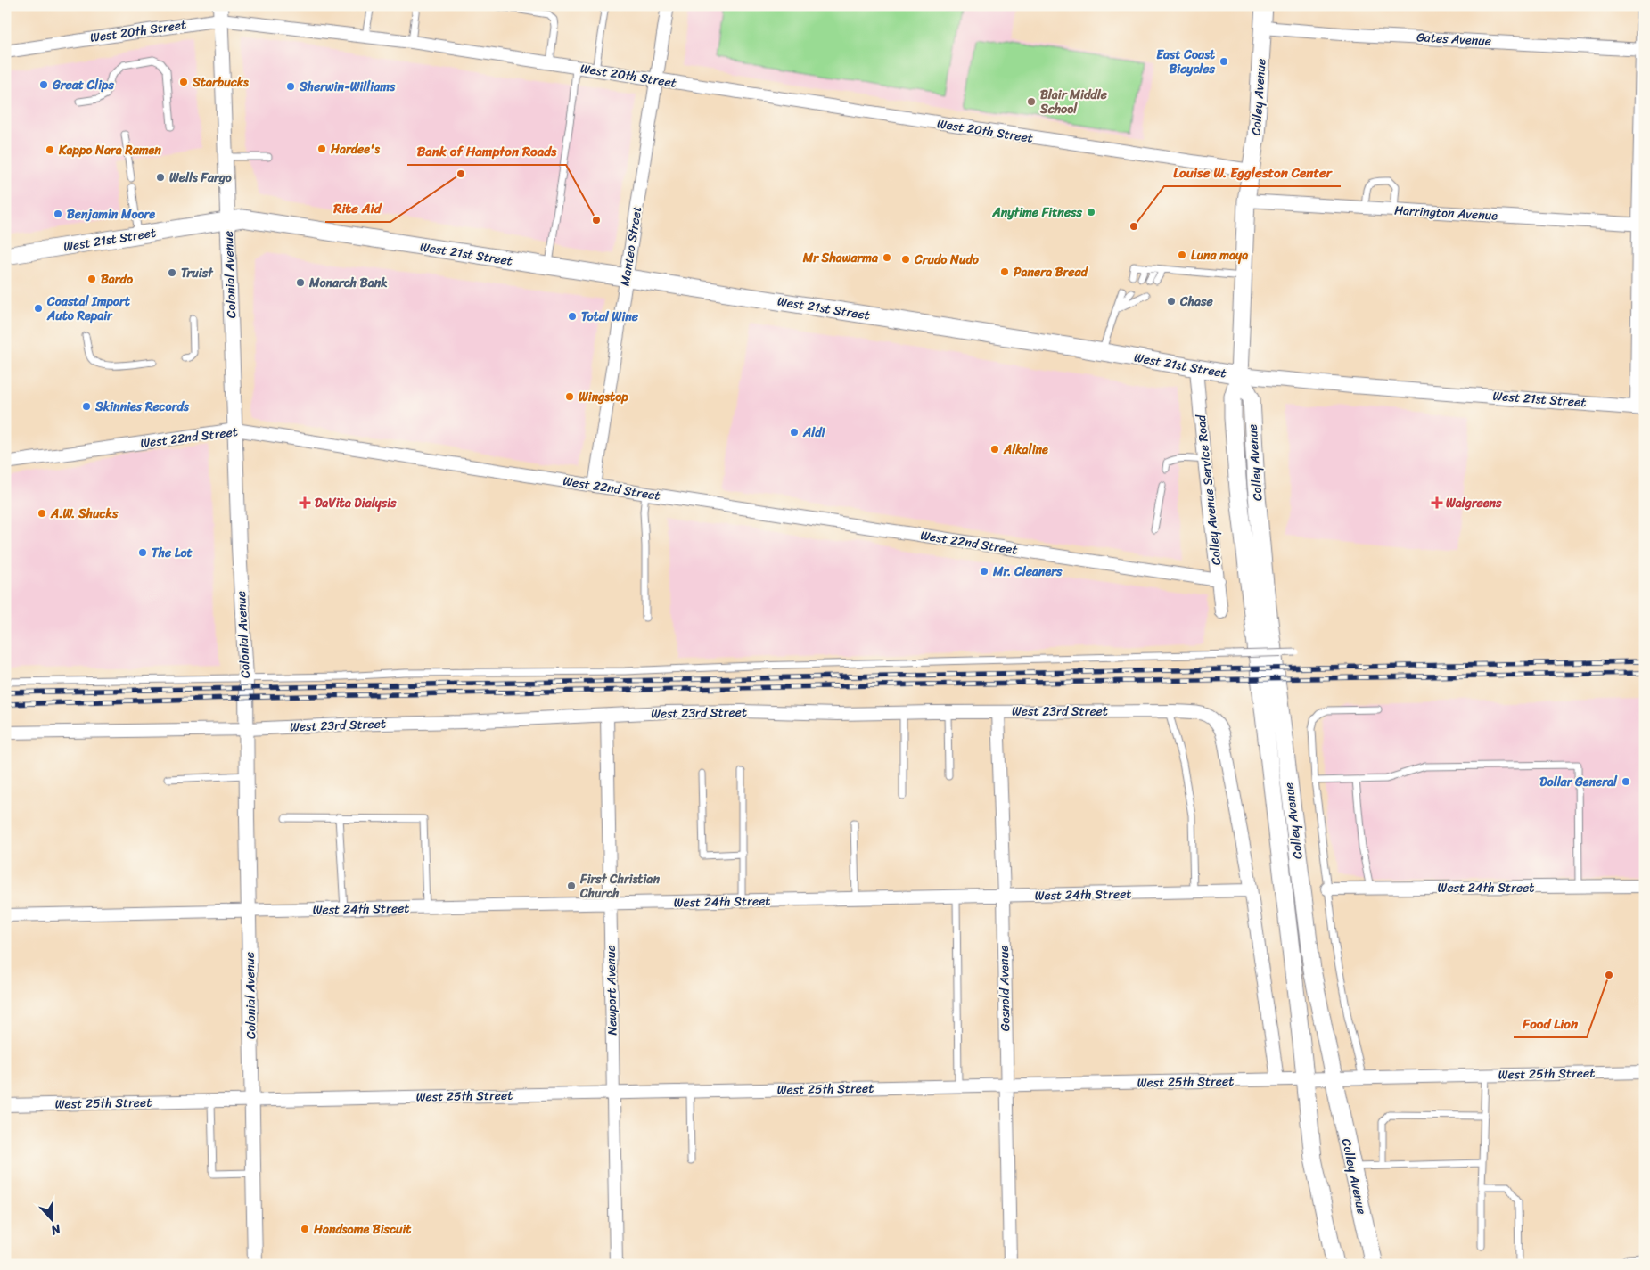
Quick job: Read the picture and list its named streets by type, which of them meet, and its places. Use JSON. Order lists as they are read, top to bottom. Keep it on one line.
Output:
{"streets":{"main road":["Colley Avenue","West 21st Street"],"street":["West 20th Street","Gates Avenue","Harrington Avenue","Manteo Street","Colonial Avenue","West 22nd Street","Colley Avenue Service Road","West 23rd Street","West 24th Street","Gosnold Avenue","Newport Avenue","West 25th Street"]},"crossings":[["West 20th Street","Colley Avenue"],["West 20th Street","Manteo Street"],["West 20th Street","Colonial Avenue"],["Gates Avenue","Colley Avenue"],["Colley Avenue","Harrington Avenue"],["Colley Avenue","West 21st Street"],["Colley Avenue","West 25th Street"],["West 21st Street","Manteo Street"],["West 21st Street","Colonial Avenue"],["West 21st Street","Colley Avenue Service Road"],["Manteo Street","West 22nd Street"],["Colonial Avenue","West 22nd Street"],["Colonial Avenue","West 23rd Street"],["Colonial Avenue","West 24th Street"],["Colonial Avenue","West 25th Street"],["West 22nd Street","Colley Avenue Service Road"],["West 23rd Street","West 24th Street"],["West 23rd Street","Gosnold Avenue"],["West 23rd Street","Newport Avenue"],["West 23rd Street","West 25th Street"],["West 24th Street","Gosnold Avenue"],["West 24th Street","Newport Avenue"],["Gosnold Avenue","West 25th Street"],["Newport Avenue","West 25th Street"]],"places":{"other":["East Coast Bicycles","Starbucks","Great Clips","Sherwin-Williams","Blair Middle School","Hardee's","Kappo Nara Ramen","Rite Aid","Wells Fargo","Anytime Fitness","Benjamin Moore","Bank of Hampton Roads","Louise W. Eggleston Center","Luna maya","Mr Shawarma","Crudo Nudo","Panera Bread","Truist","Bardo","Monarch Bank","Chase","Coastal Import Auto Repair","Total Wine","Wingstop","Skinnies Records","Aldi","Alkaline","A.W. Shucks","The Lot","Mr. Cleaners","Dollar General","First Christian Church","Food Lion","Handsome Biscuit"],"health":["DaVita Dialysis","Walgreens"]},"north":"bottom"}
